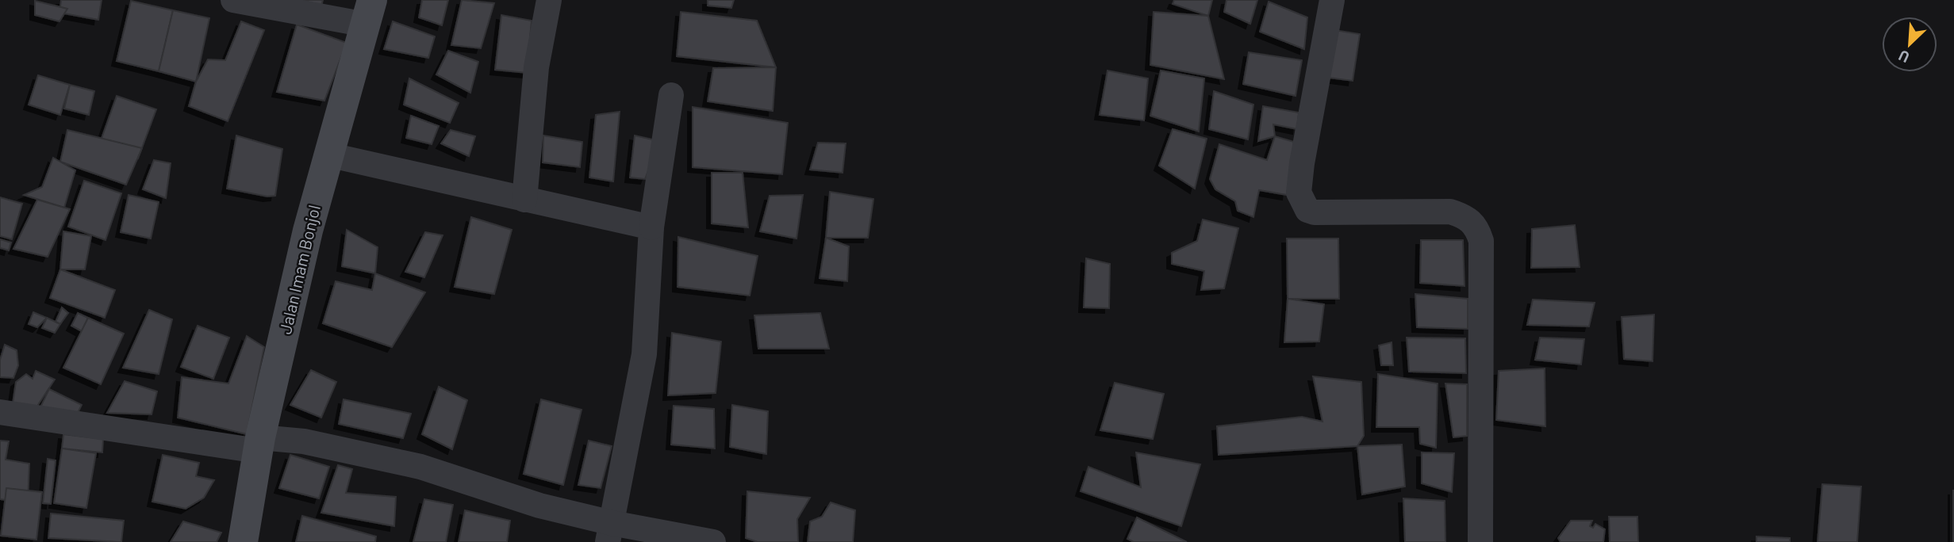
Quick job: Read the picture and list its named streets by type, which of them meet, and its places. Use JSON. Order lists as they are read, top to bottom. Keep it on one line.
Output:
{"streets":{"main road":["Jalan Imam Bonjol"]},"north":"bottom left"}
